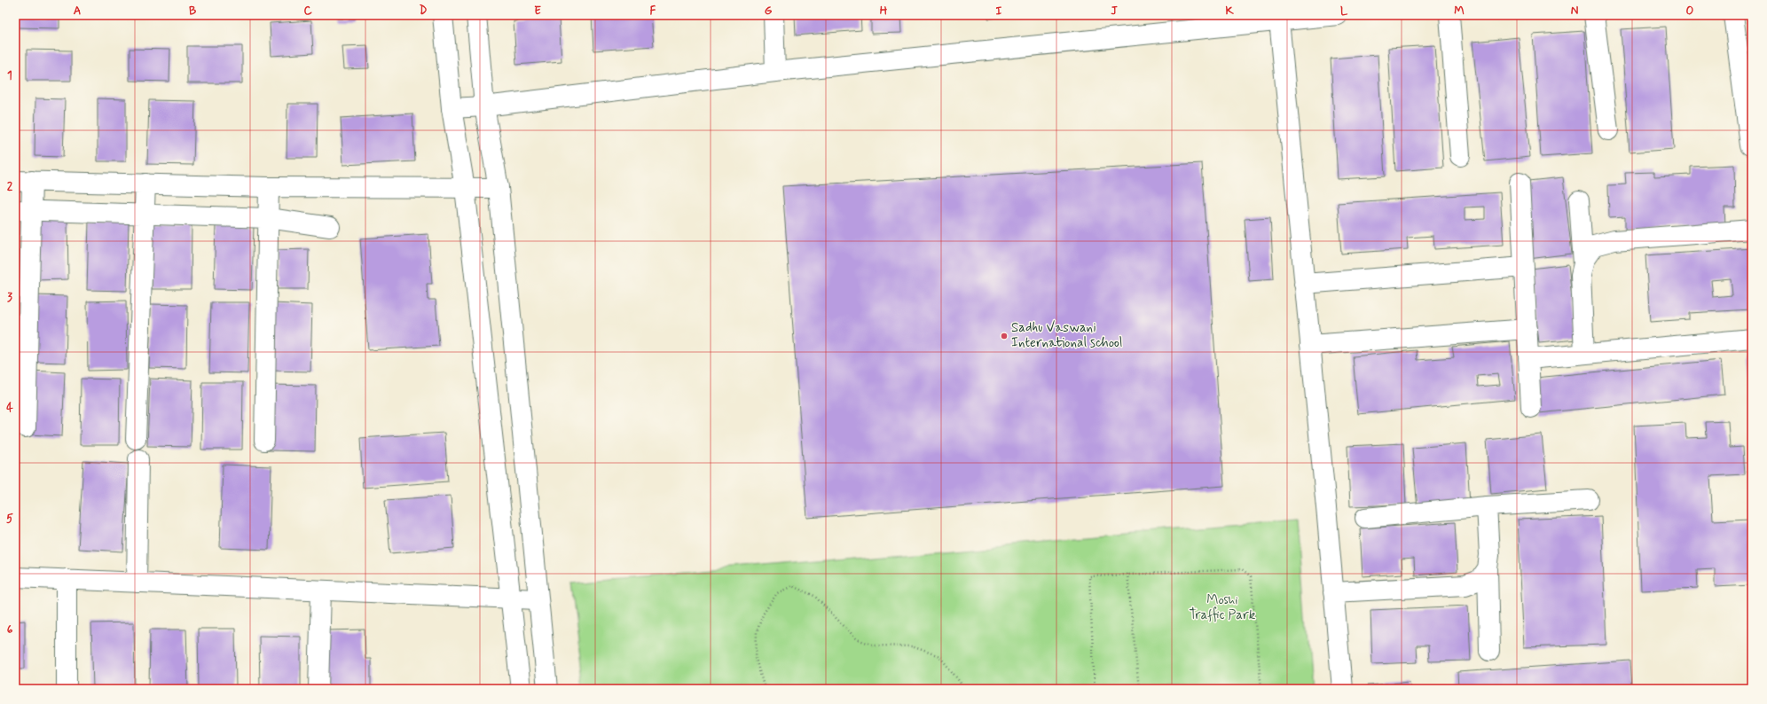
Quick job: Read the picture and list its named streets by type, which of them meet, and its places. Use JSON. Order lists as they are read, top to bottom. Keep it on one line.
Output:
{"parks":["Moshi Traffic Park"],"places":["Sadhu Vaswani International school"],"grid":{"columns":["A","B","C","D","E","F","G","H","I","J","K","L","M","N","O"],"rows":["1","2","3","4","5","6"]}}
